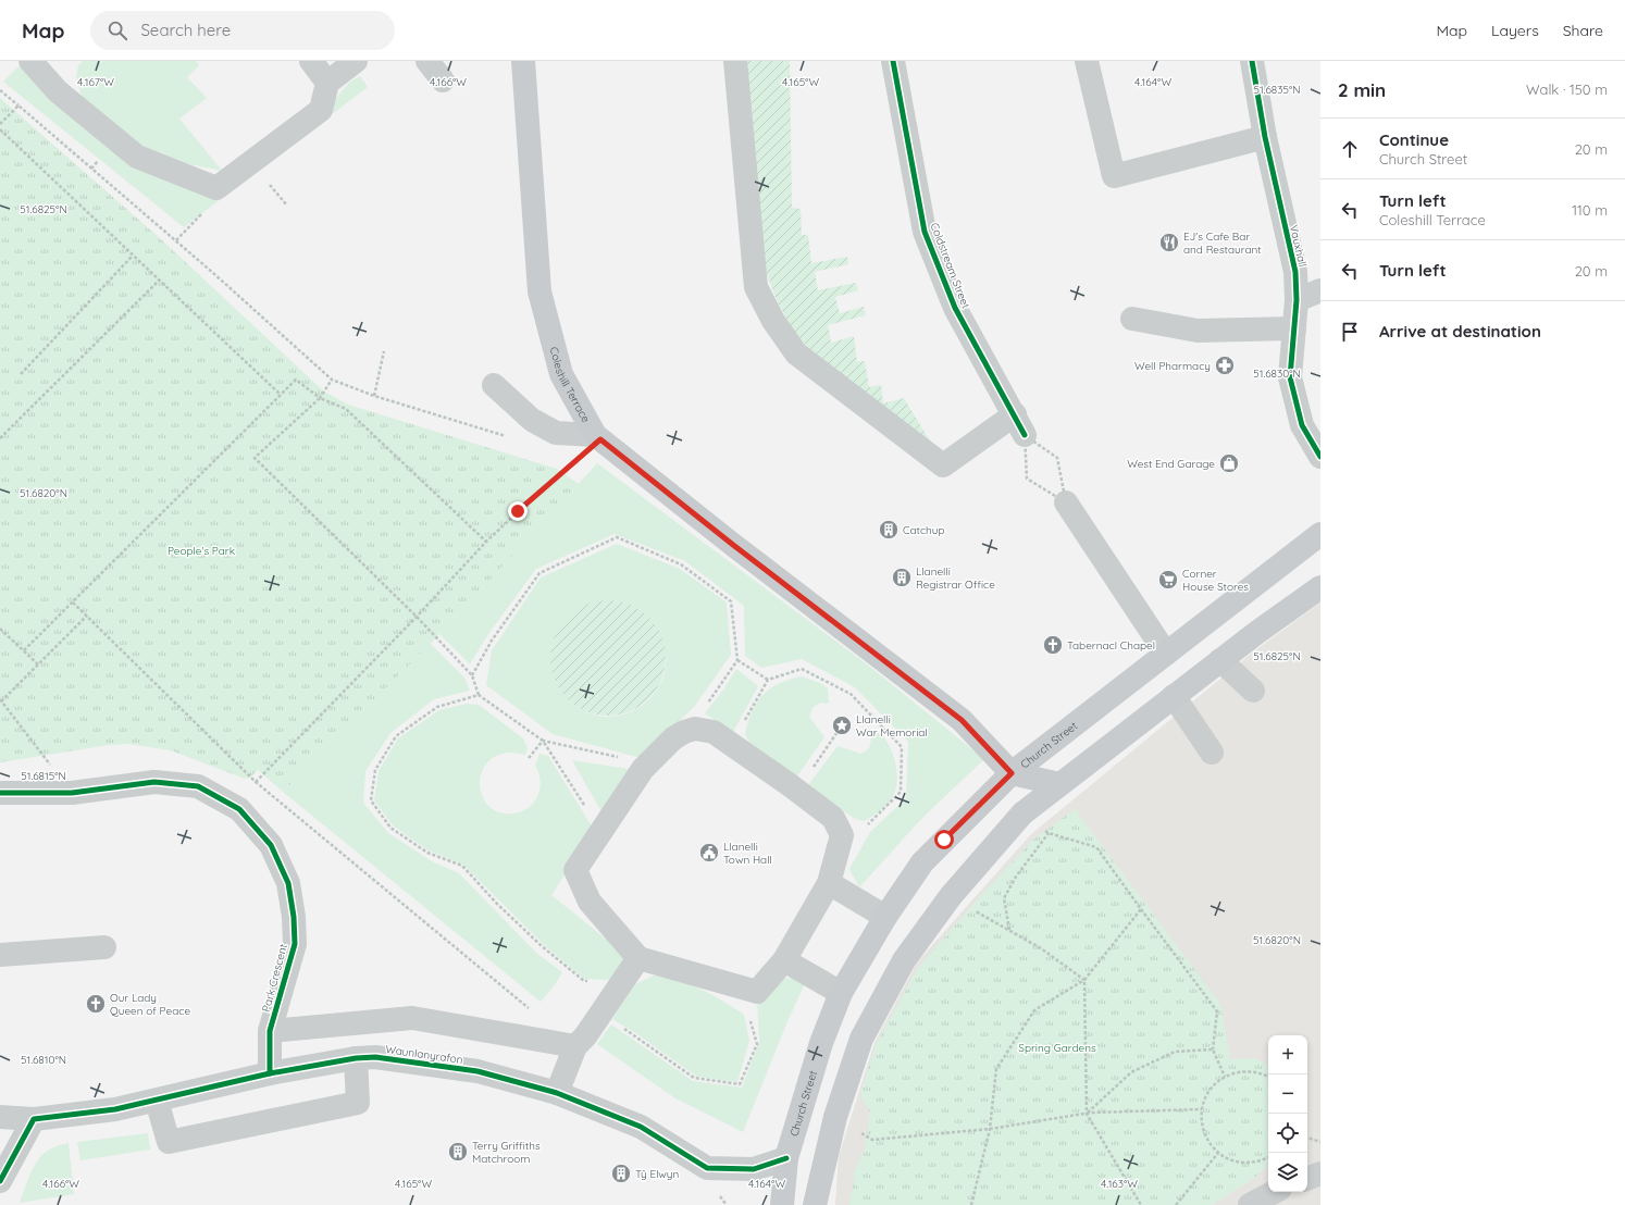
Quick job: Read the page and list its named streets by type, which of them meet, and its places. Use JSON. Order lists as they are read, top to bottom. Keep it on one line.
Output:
{"streets":{"main road":["Coleshill Terrace","Church Street"],"street":["Vauxhall","Coldstream Street","Park Crescent","Waunlanyrafon"]},"crossings":[["Coleshill Terrace","Church Street"],["Church Street","Waunlanyrafon"],["Park Crescent","Waunlanyrafon"]],"parks":["People's Park","Spring Gardens"],"places":{"restaurant":["EJ's Cafe Bar and Restaurant"],"pharmacy":["Well Pharmacy"],"shop":["West End Garage"],"building":["Catchup","Llanelli Registrar Office","Terry Griffiths Matchroom","Tŷ Elwyn"],"supermarket":["Corner House Stores"],"church":["Tabernacl Chapel","Our Lady Queen of Peace"],"place":["Llanelli War Memorial"],"public building":["Llanelli Town Hall"]},"page":{"header":"Map","search":"Search here","nav":["Map","Layers","Share"],"heading":["2 min","Walk · 150 m"],"list":[["Continue","Church Street","20 m"],["Turn left","Coleshill Terrace","110 m"],["Turn left","20 m"],"Arrive at destination"],"map_buttons":["+","−"]},"coordinates":["4.167°W","4.164°W","4.166°W","4.165°W","51.6835°N","51.6825°N","51.6830°N","51.6820°N","51.6815°N","51.6810°N","4.163°W"]}
